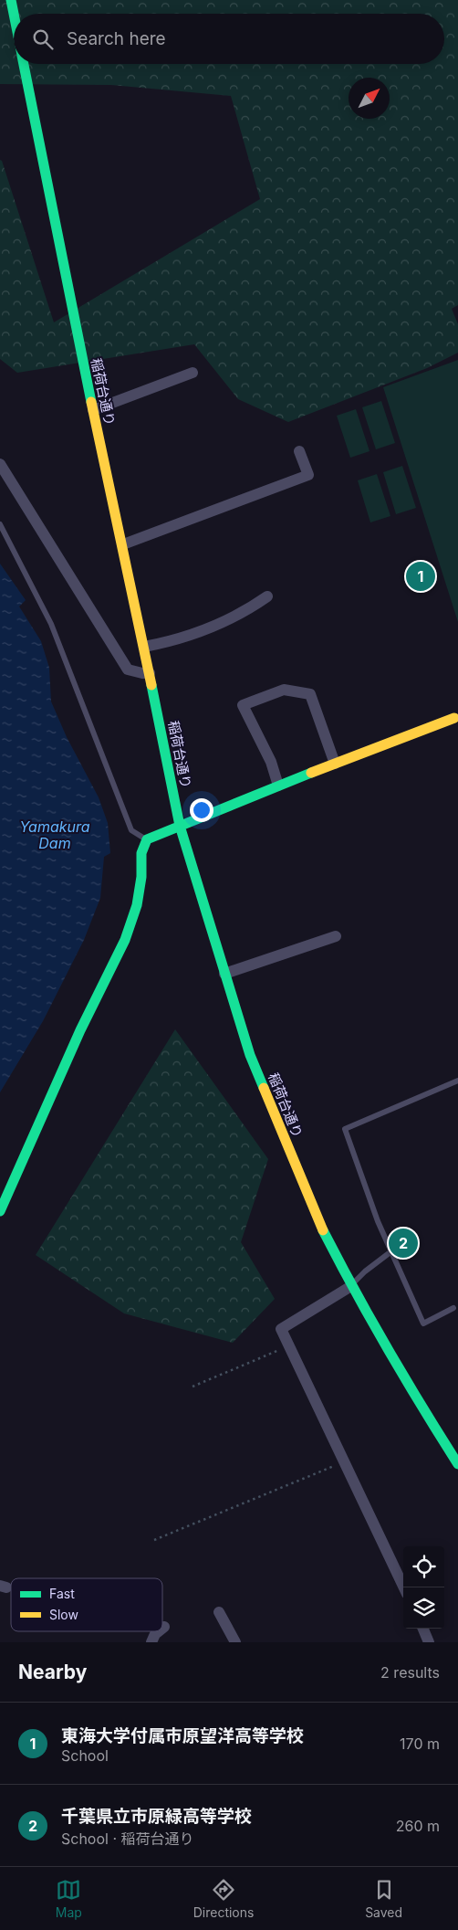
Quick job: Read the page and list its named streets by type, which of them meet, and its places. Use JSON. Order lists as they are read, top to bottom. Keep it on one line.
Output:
{"streets":{"street":["稲荷台通り"]},"water":["Yamakura Dam"],"legend":["Fast","Slow"],"north":"top right","page":{"search":"Search here","pins":["1","2"],"heading":["Nearby","2 results"],"list":[{"mark":"1","name":"東海大学付属市原望洋高等学校","note":"School","value":"170 m"},{"mark":"2","name":"千葉県立市原緑高等学校","note":"School · 稲荷台通り","value":"260 m"}],"nav":["Map","Directions","Saved"]}}
